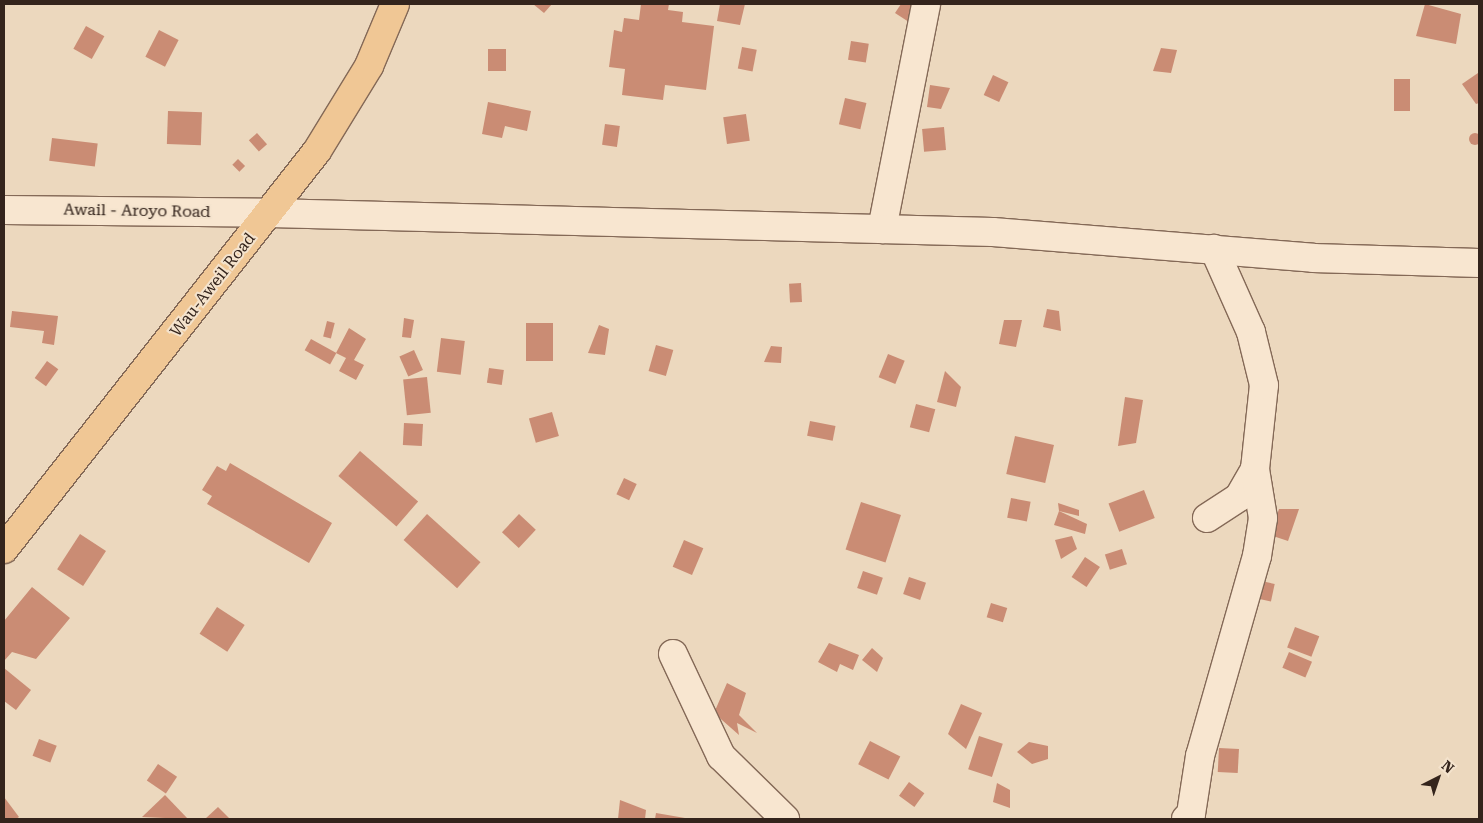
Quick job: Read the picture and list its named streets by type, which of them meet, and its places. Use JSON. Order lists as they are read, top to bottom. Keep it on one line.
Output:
{"streets":{"main road":["Wau-Aweil Road"],"street":["Awail - Aroyo Road"]},"crossings":[["Awail - Aroyo Road","Wau-Aweil Road"]],"north":"top right"}
